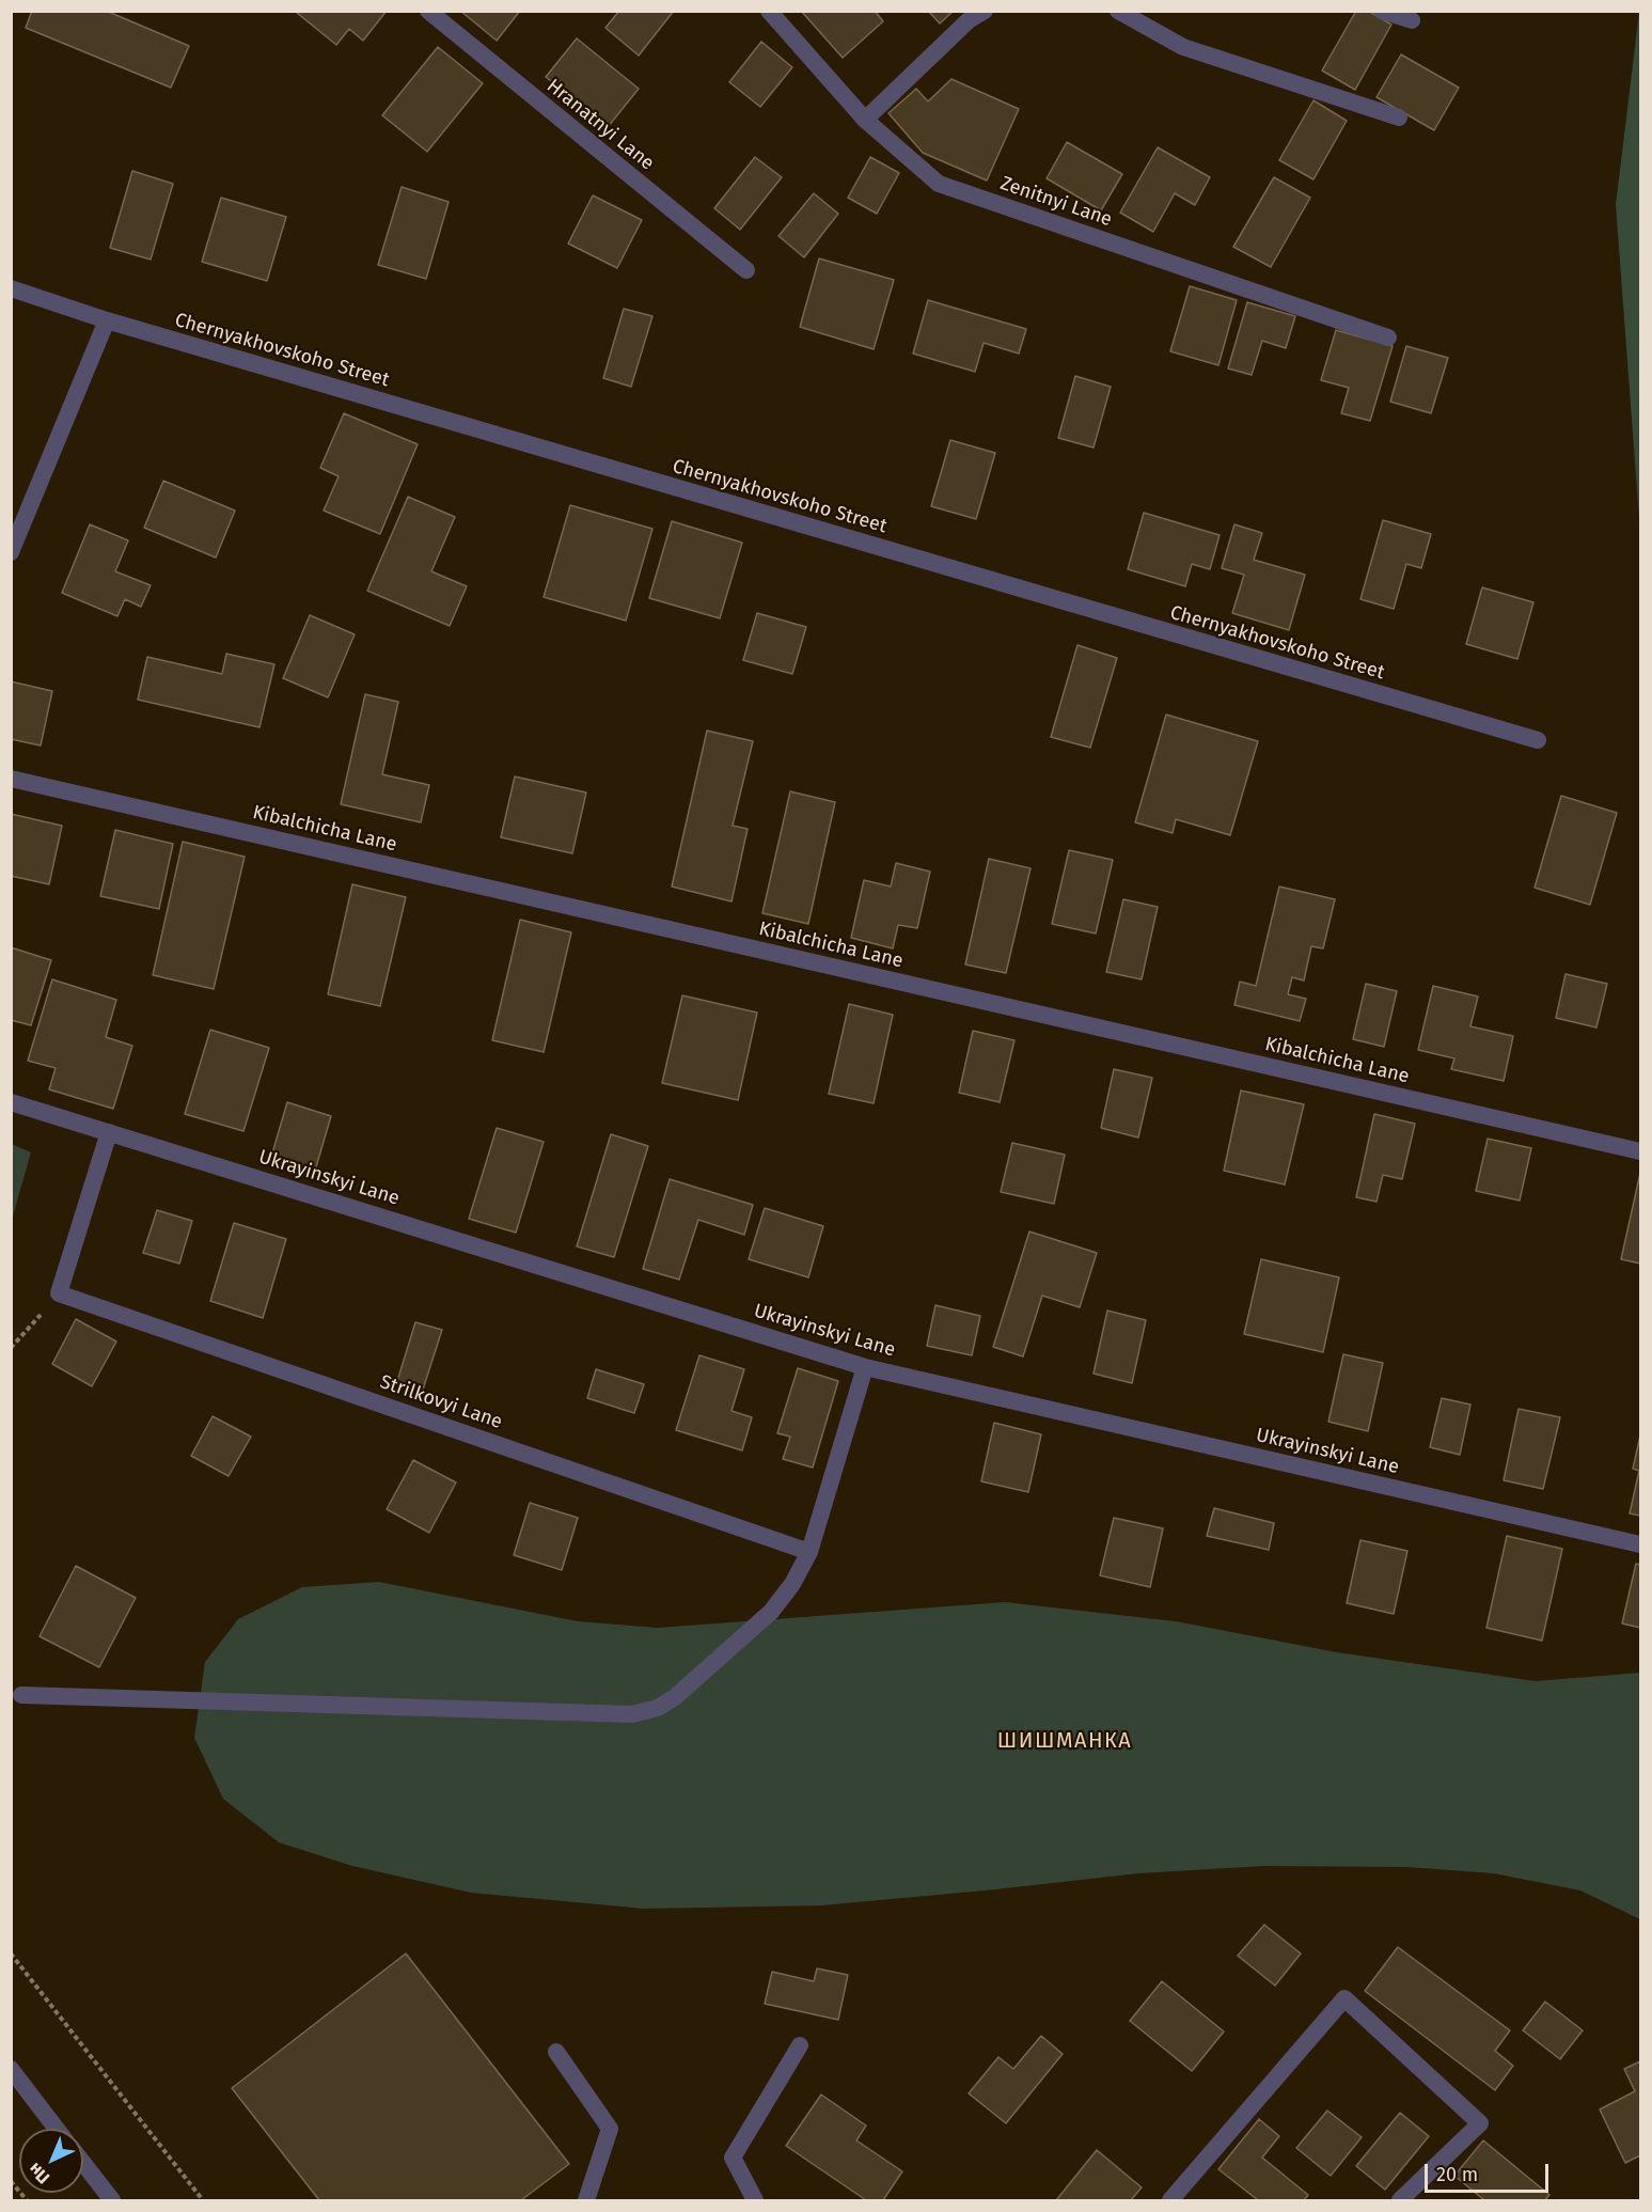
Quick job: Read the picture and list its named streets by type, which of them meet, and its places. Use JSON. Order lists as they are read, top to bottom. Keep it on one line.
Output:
{"streets":{"street":["Hranatnyi Lane","Zenitnyi Lane","Chernyakhovskoho Street","Kibalchicha Lane","Ukrayinskyi Lane","Strilkovyi Lane"]},"districts":["ШИШМАНКА"],"scale_bar":"20 m","north":"bottom left"}
